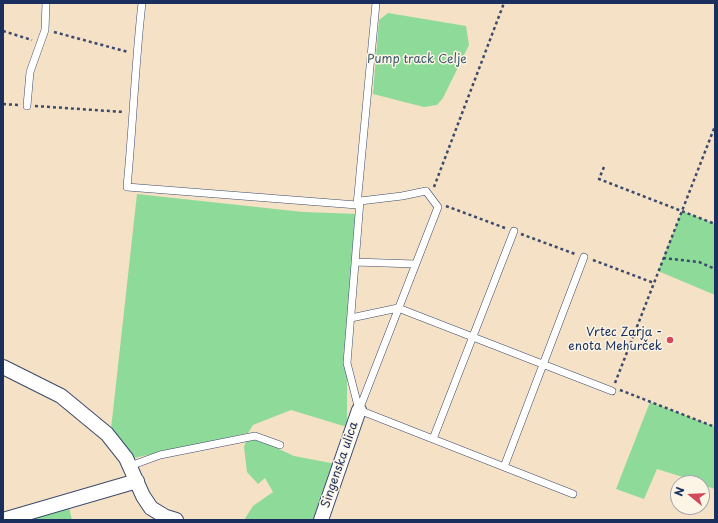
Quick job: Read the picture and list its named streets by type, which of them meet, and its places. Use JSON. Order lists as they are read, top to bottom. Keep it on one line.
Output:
{"streets":{"street":["Singenska ulica"]},"parks":["Pump track Celje"],"places":["Vrtec Zarja - enota Mehurček"],"north":"left"}
